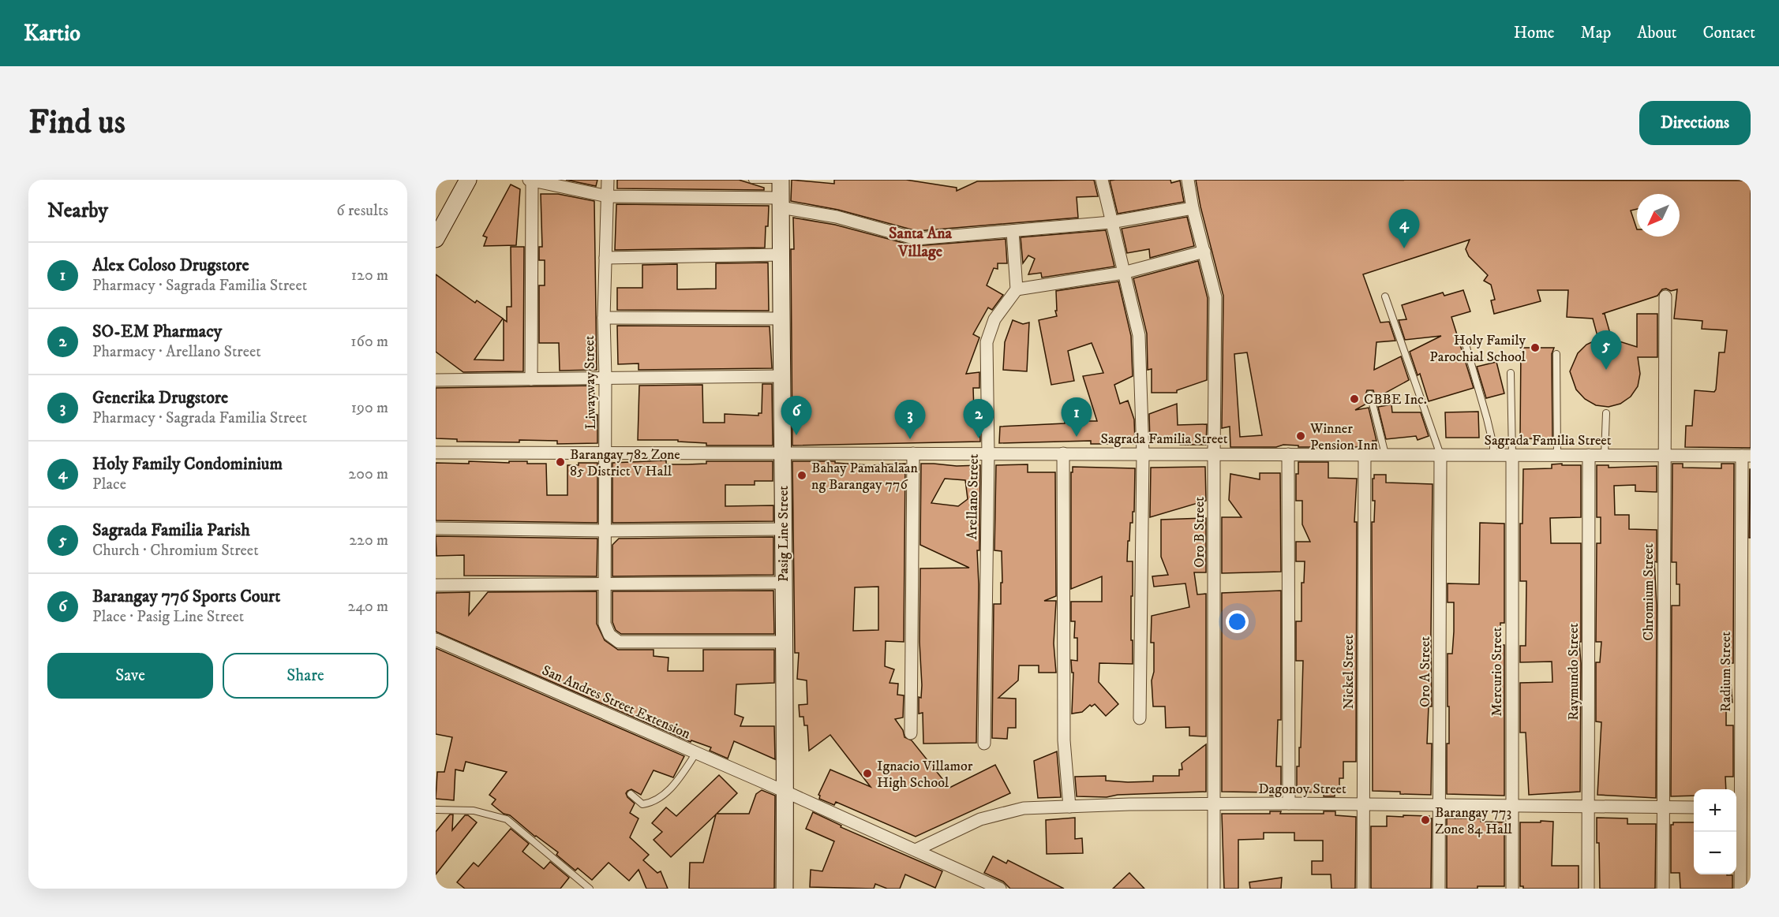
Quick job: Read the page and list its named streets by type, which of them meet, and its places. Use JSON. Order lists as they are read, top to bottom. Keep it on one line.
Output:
{"streets":{"main road":["Pasig Line Street"],"street":["Liwayway Street","Sagrada Familia Street","Arellano Street","Oro B Street","Chromium Street","Nickel Street","Oro A Street","Mercurio Street","Raymundo Street","Radium Street","San Andres Street Extension","Dagonoy Street"]},"crossings":[["Liwayway Street","Sagrada Familia Street"],["Liwayway Street","Pasig Line Street"],["Sagrada Familia Street","Arellano Street"],["Sagrada Familia Street","Oro B Street"],["Sagrada Familia Street","Pasig Line Street"],["Sagrada Familia Street","Chromium Street"],["Sagrada Familia Street","Nickel Street"],["Sagrada Familia Street","Oro A Street"],["Sagrada Familia Street","Mercurio Street"],["Sagrada Familia Street","Raymundo Street"],["Sagrada Familia Street","Radium Street"],["Oro B Street","Dagonoy Street"],["Pasig Line Street","San Andres Street Extension"],["Chromium Street","Dagonoy Street"],["Nickel Street","Dagonoy Street"],["Oro A Street","Dagonoy Street"],["Mercurio Street","Dagonoy Street"],["Raymundo Street","Dagonoy Street"],["San Andres Street Extension","Dagonoy Street"]],"districts":["Santa Ana Village"],"places":["Holy Family Parochial School","CBBE Inc.","Winner Pension Inn","Barangay 782 Zone 85 District V Hall","Bahay Pamahalaan ng Barangay 776","Ignacio Villamor High School","Barangay 773 Zone 84 Hall"],"north":"bottom left","page":{"header":"Kartio","nav":["Home","Map","About","Contact"],"buttons":["Directions",["Save","Share"]],"title":"Find us","heading":["Nearby","6 results"],"pins":["4","5","6","1","2","3"],"list":[{"mark":"1","name":"Alex Coloso Drugstore","note":"Pharmacy · Sagrada Familia Street","value":"120 m"},{"mark":"2","name":"SO-EM Pharmacy","note":"Pharmacy · Arellano Street","value":"160 m"},{"mark":"3","name":"Generika Drugstore","note":"Pharmacy · Sagrada Familia Street","value":"190 m"},{"mark":"4","name":"Holy Family Condominium","note":"Place","value":"200 m"},{"mark":"5","name":"Sagrada Familia Parish","note":"Church · Chromium Street","value":"220 m"},{"mark":"6","name":"Barangay 776 Sports Court","note":"Place · Pasig Line Street","value":"240 m"}],"map_buttons":["+","−"]}}
